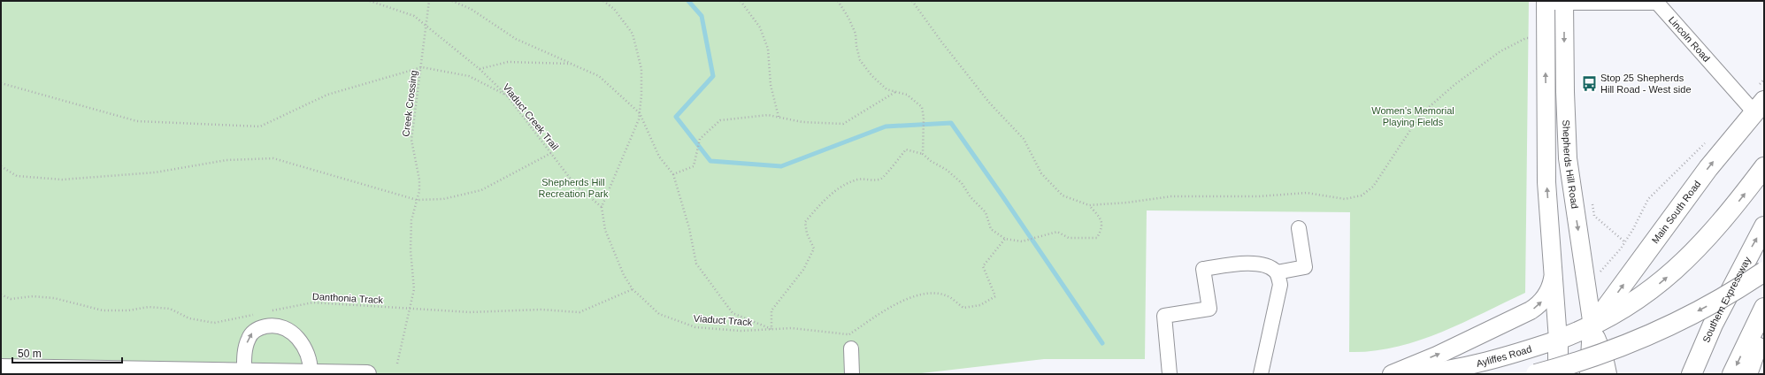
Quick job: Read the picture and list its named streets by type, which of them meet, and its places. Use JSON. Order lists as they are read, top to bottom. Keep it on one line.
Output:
{"streets":{"highway":["Main South Road","Southern Expressway","Ayliffes Road"],"main road":["Shepherds Hill Road"],"street":["Lincoln Road"],"path":["Creek Crossing","Viaduct Creek Trail","Danthonia Track","Viaduct Track"]},"crossings":[["Lincoln Road","Shepherds Hill Road"],["Lincoln Road","Main South Road"],["Creek Crossing","Viaduct Creek Trail"],["Creek Crossing","Danthonia Track"],["Viaduct Creek Trail","Viaduct Track"],["Shepherds Hill Road","Main South Road"],["Shepherds Hill Road","Ayliffes Road"],["Main South Road","Ayliffes Road"],["Danthonia Track","Viaduct Track"]],"parks":["Women's Memorial Playing Fields","Shepherds Hill Recreation Park"],"places":{"bus stop":["Stop 25 Shepherds Hill Road - West side"]},"scale_bar":"50 m"}
